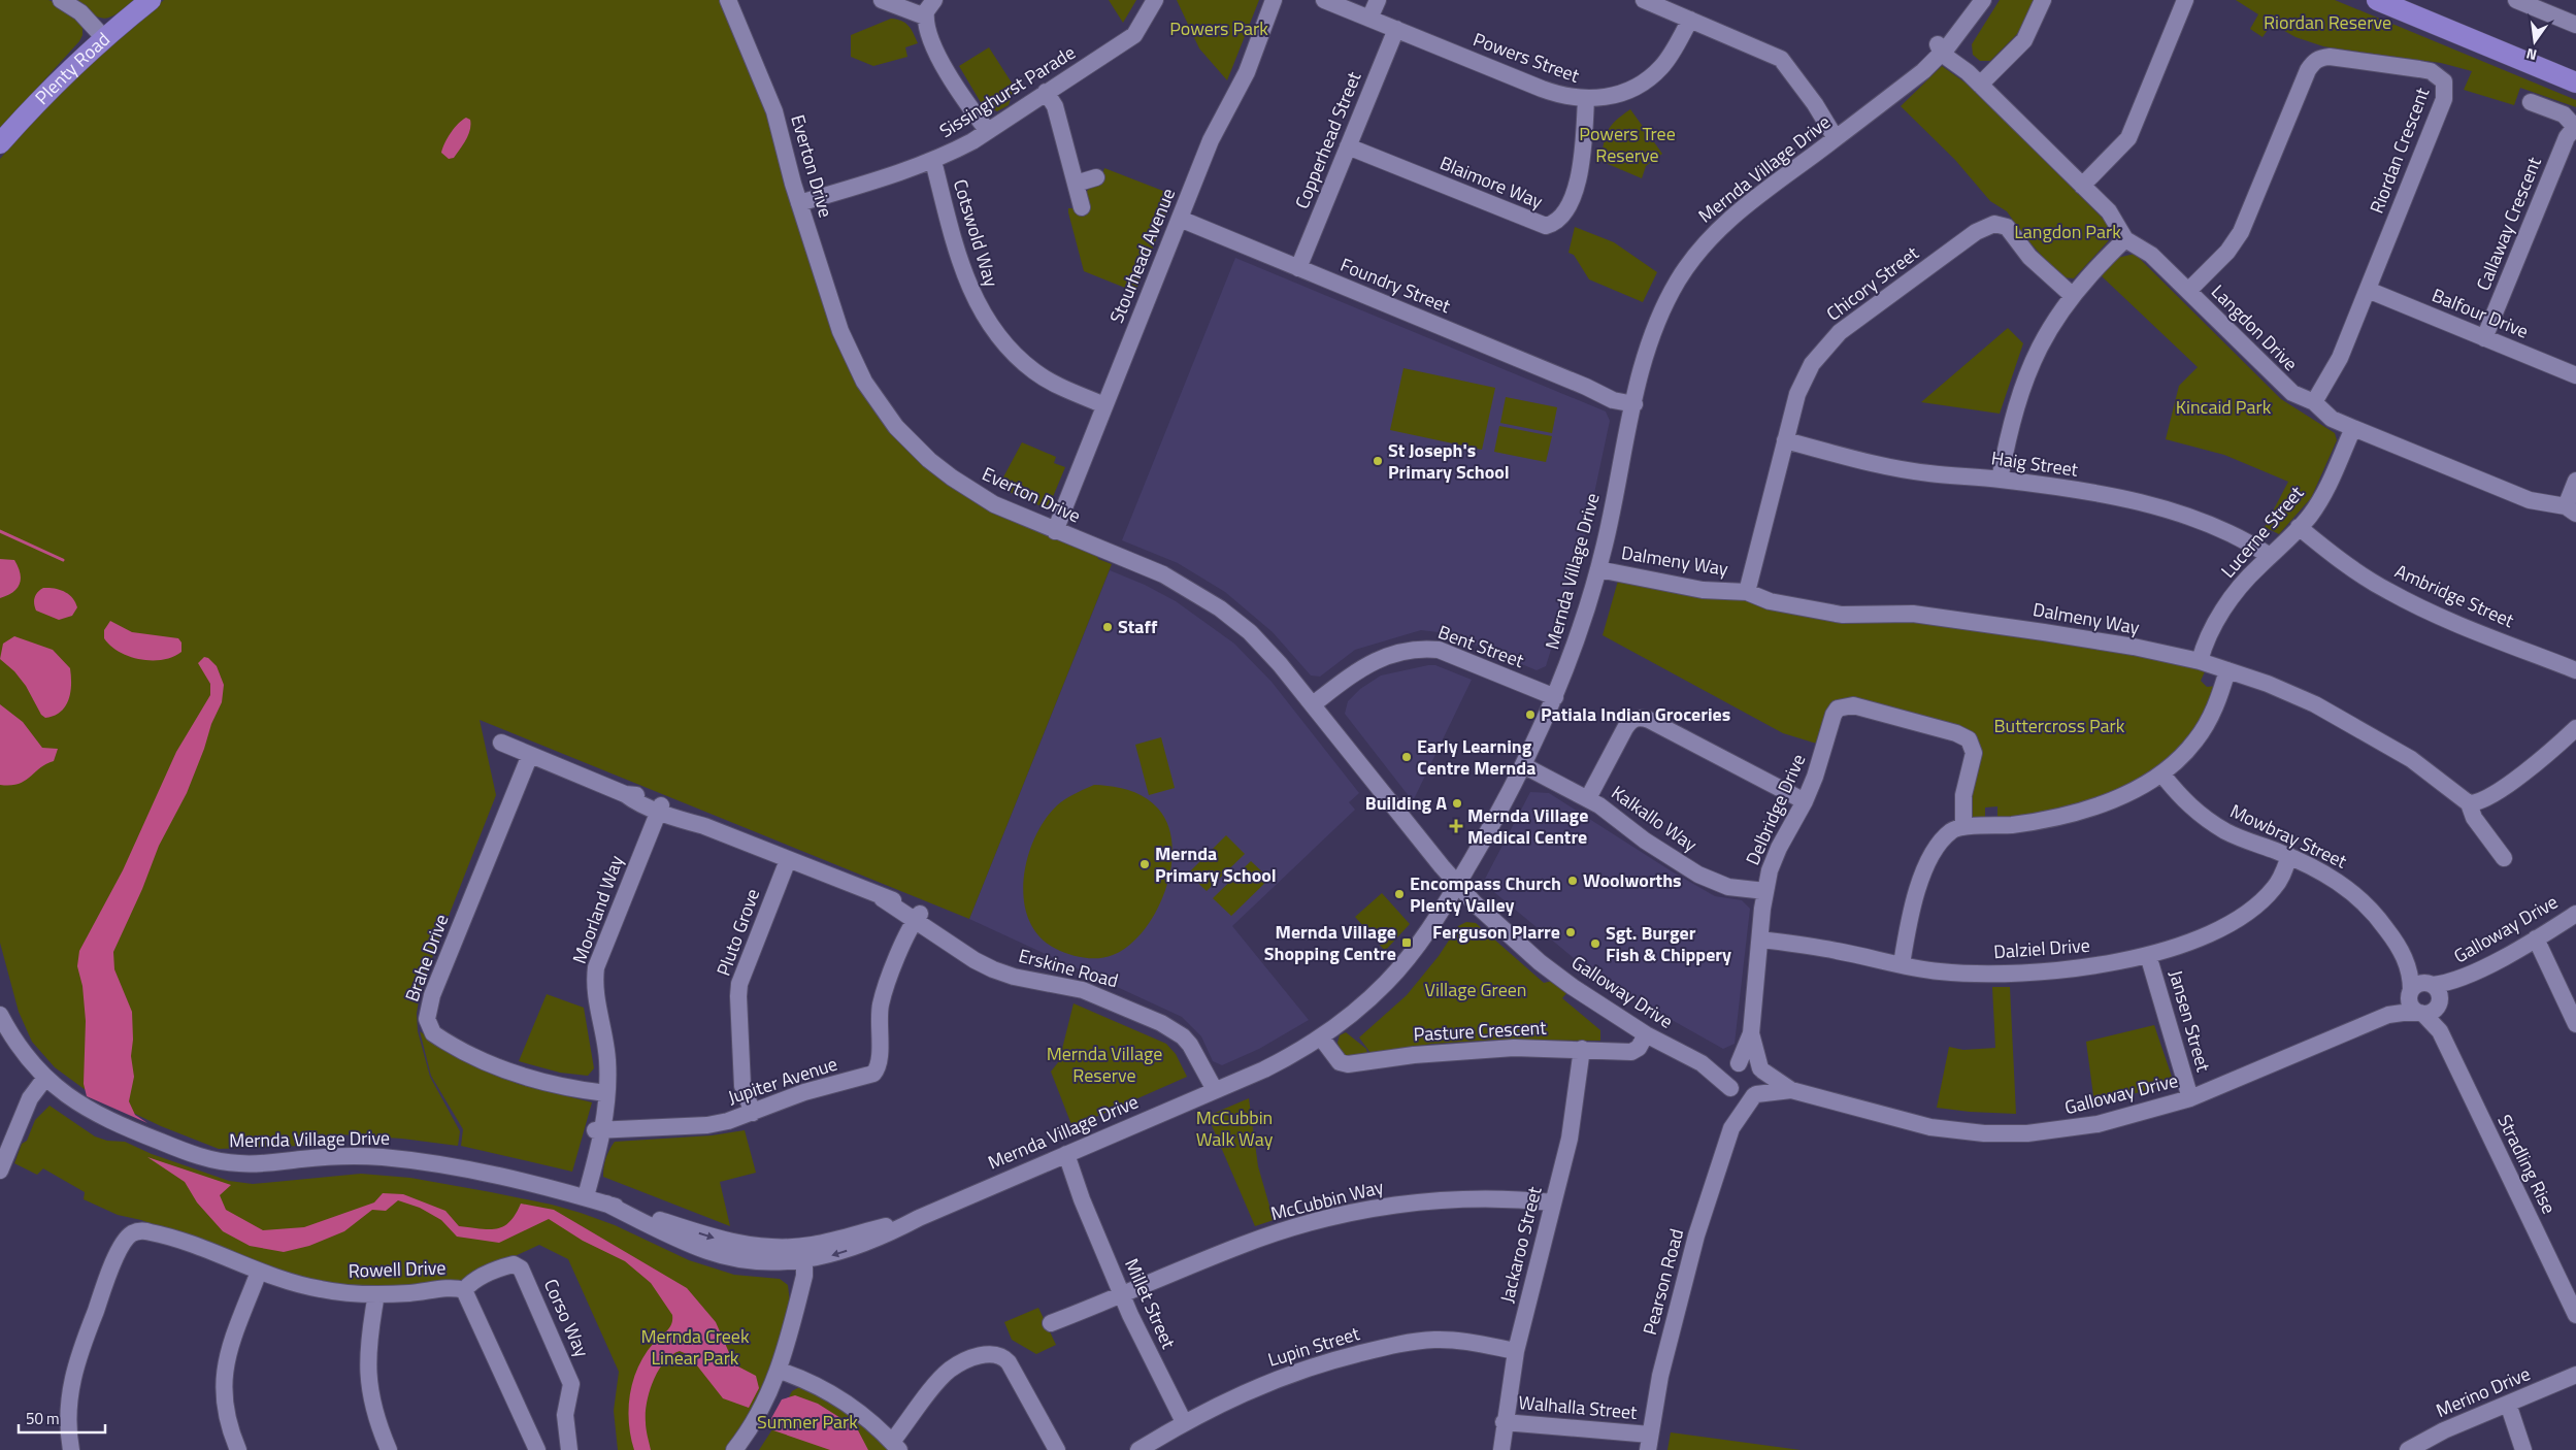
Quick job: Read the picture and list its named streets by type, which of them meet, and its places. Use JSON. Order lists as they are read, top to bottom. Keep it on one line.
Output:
{"streets":{"main road":["Plenty Road"],"street":["Powers Street","Sissinghurst Parade","Copperhead Street","Riordan Crescent","Everton Drive","Mernda Village Drive","Blaimore Way","Callaway Crescent","Cotswold Way","Stourhead Avenue","Chicory Street","Foundry Street","Balfour Drive","Langdon Drive","Haig Street","Lucerne Street","Dalmeny Way","Ambridge Street","Bent Street","Delbridge Drive","Kalkallo Way","Mowbray Street","Moorland Way","Galloway Drive","Pluto Grove","Dalziel Drive","Brahe Drive","Erskine Road","Jansen Street","Pasture Crescent","Jupiter Avenue","Stradling Rise","McCubbin Way","Jackaroo Street","Rowell Drive","Pearson Road","Millet Street","Corso Way","Lupin Street","Merino Drive","Walhalla Street"]},"crossings":[["Powers Street","Copperhead Street"],["Powers Street","Blaimore Way"],["Sissinghurst Parade","Everton Drive"],["Sissinghurst Parade","Cotswold Way"],["Copperhead Street","Blaimore Way"],["Copperhead Street","Foundry Street"],["Riordan Crescent","Balfour Drive"],["Riordan Crescent","Langdon Drive"],["Everton Drive","Mernda Village Drive"],["Everton Drive","Stourhead Avenue"],["Everton Drive","Bent Street"],["Everton Drive","Galloway Drive"],["Mernda Village Drive","Foundry Street"],["Mernda Village Drive","Langdon Drive"],["Mernda Village Drive","Dalmeny Way"],["Mernda Village Drive","Bent Street"],["Mernda Village Drive","Kalkallo Way"],["Mernda Village Drive","Moorland Way"],["Mernda Village Drive","Galloway Drive"],["Mernda Village Drive","Erskine Road"],["Mernda Village Drive","Pasture Crescent"],["Mernda Village Drive","Millet Street"],["Callaway Crescent","Balfour Drive"],["Cotswold Way","Stourhead Avenue"],["Stourhead Avenue","Foundry Street"],["Chicory Street","Haig Street"],["Chicory Street","Dalmeny Way"],["Langdon Drive","Lucerne Street"],["Haig Street","Lucerne Street"],["Lucerne Street","Dalmeny Way"],["Lucerne Street","Ambridge Street"],["Delbridge Drive","Kalkallo Way"],["Delbridge Drive","Galloway Drive"],["Delbridge Drive","Dalziel Drive"],["Delbridge Drive","Pearson Road"],["Mowbray Street","Galloway Drive"],["Mowbray Street","Dalziel Drive"],["Mowbray Street","Stradling Rise"],["Moorland Way","Brahe Drive"],["Moorland Way","Erskine Road"],["Moorland Way","Jupiter Avenue"],["Galloway Drive","Jansen Street"],["Galloway Drive","Pasture Crescent"],["Galloway Drive","Stradling Rise"],["Galloway Drive","Pearson Road"],["Pluto Grove","Erskine Road"],["Pluto Grove","Jupiter Avenue"],["Dalziel Drive","Jansen Street"],["Brahe Drive","Erskine Road"],["Erskine Road","Jupiter Avenue"],["Pasture Crescent","Jackaroo Street"],["McCubbin Way","Jackaroo Street"],["McCubbin Way","Millet Street"],["Jackaroo Street","Lupin Street"],["Jackaroo Street","Walhalla Street"],["Rowell Drive","Corso Way"],["Pearson Road","Walhalla Street"],["Millet Street","Lupin Street"]],"parks":["Riordan Reserve","Powers Park","Powers Tree Reserve","Langdon Park","Kincaid Park","Buttercross Park","Village Green","Mernda Village Reserve","McCubbin Walk Way","Mernda Creek Linear Park","Sumner Park"],"places":{"other":["St Joseph's Primary School","Staff","Patiala Indian Groceries","Early Learning Centre Mernda","Building A","Mernda Primary School","Woolworths","Encompass Church Plenty Valley","Ferguson Plarre","Sgt. Burger Fish & Chippery"],"health":["Mernda Village Medical Centre"],"transit":["Mernda Village Shopping Centre"]},"scale_bar":"50 m","north":"bottom"}
